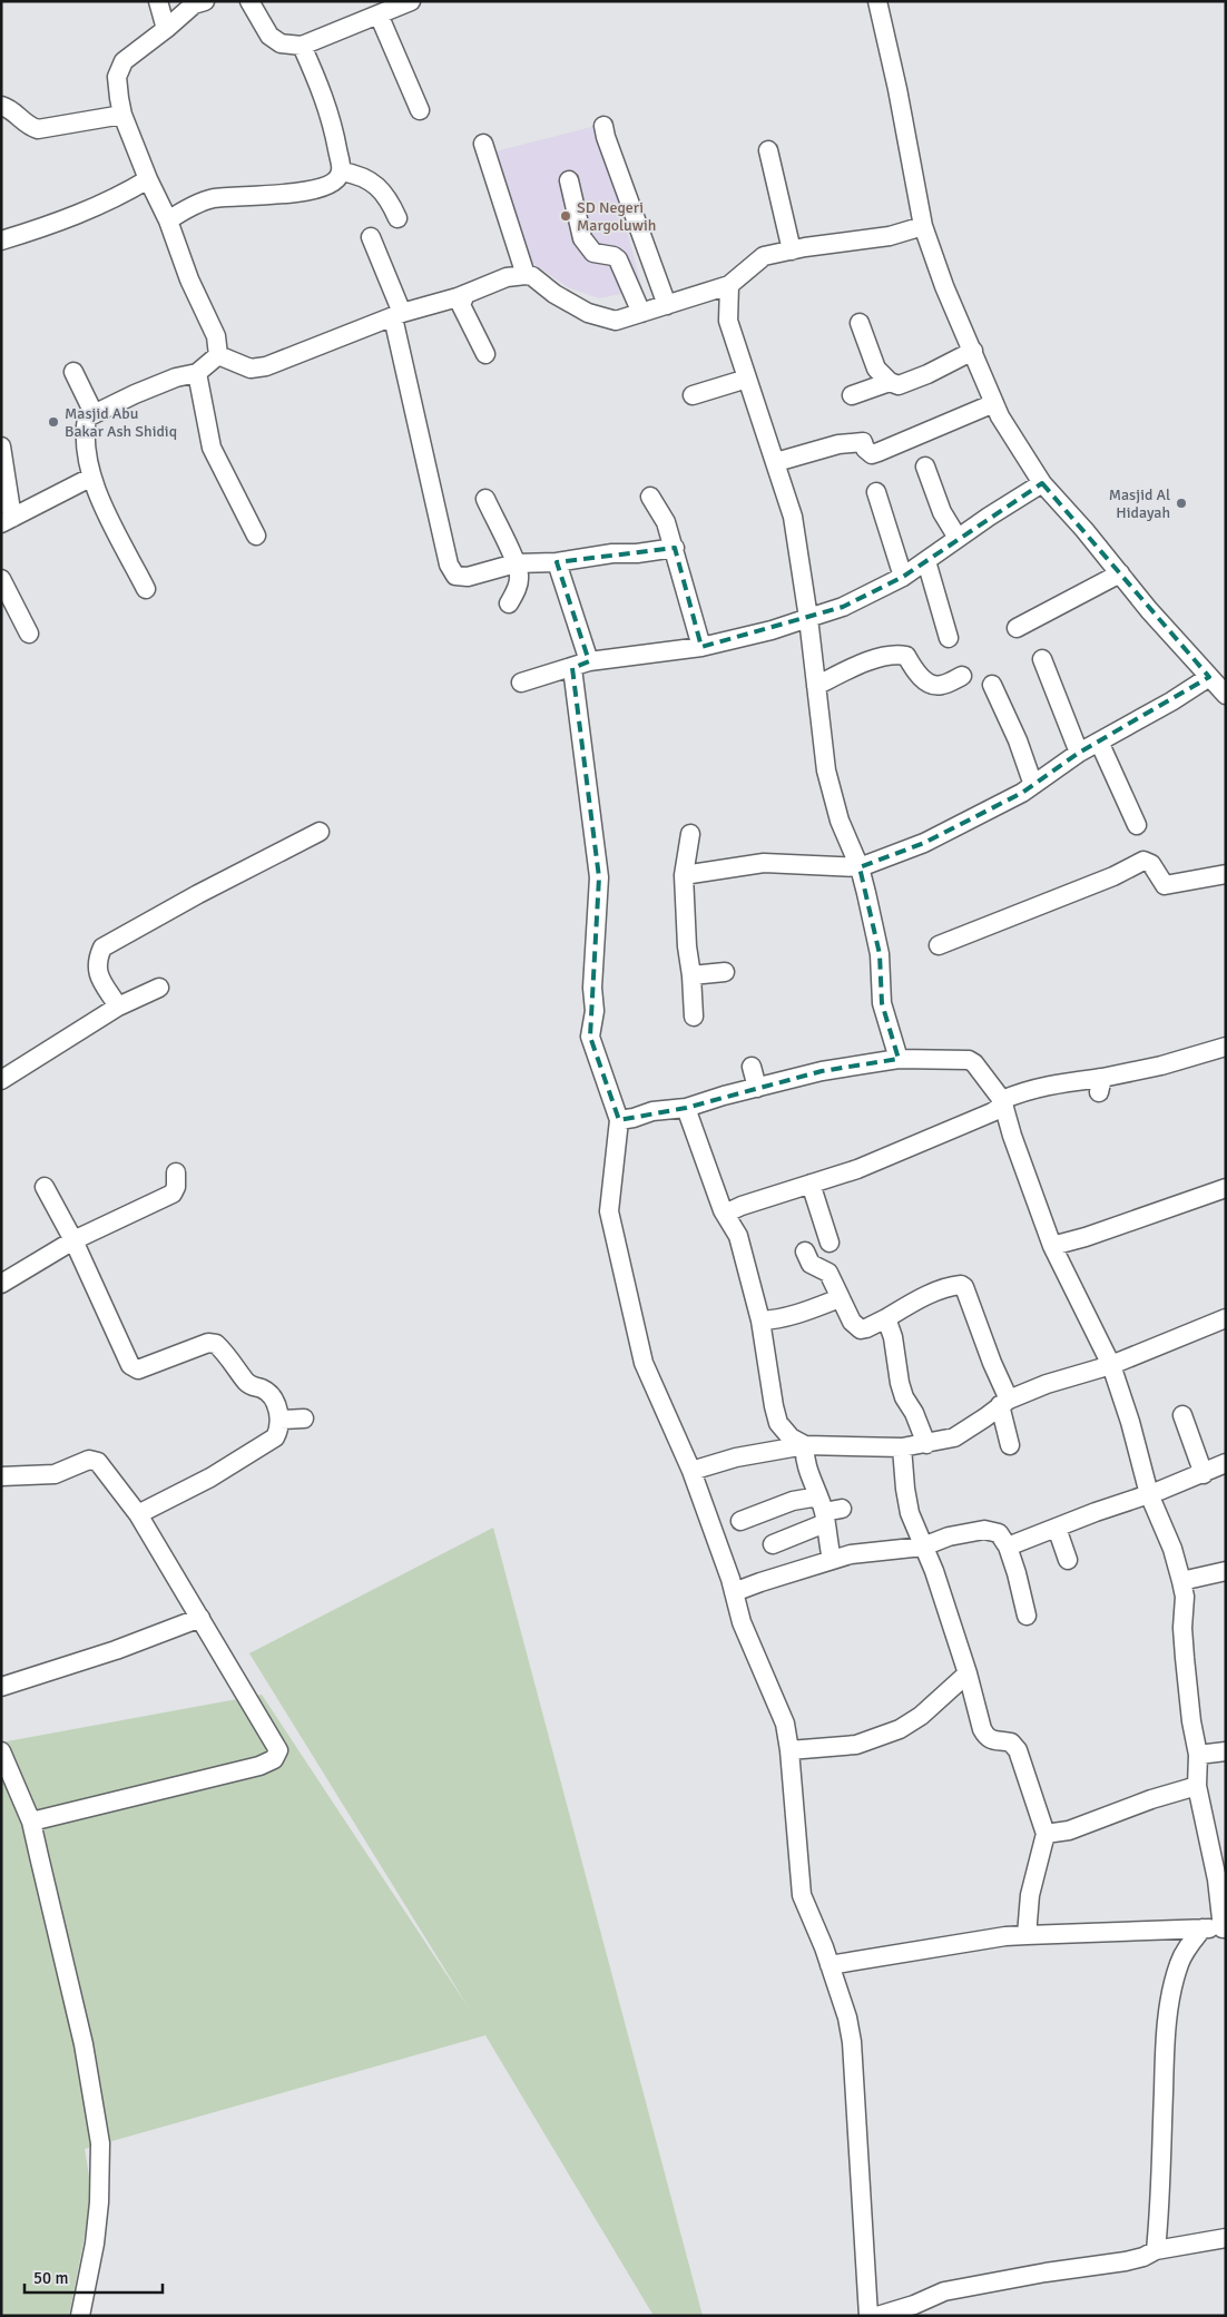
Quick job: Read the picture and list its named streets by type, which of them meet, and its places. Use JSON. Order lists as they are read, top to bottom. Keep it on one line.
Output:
{"places":["SD Negeri Margoluwih","Masjid Abu Bakar Ash Shidiq","Masjid Al Hidayah"],"scale_bar":"50 m"}
